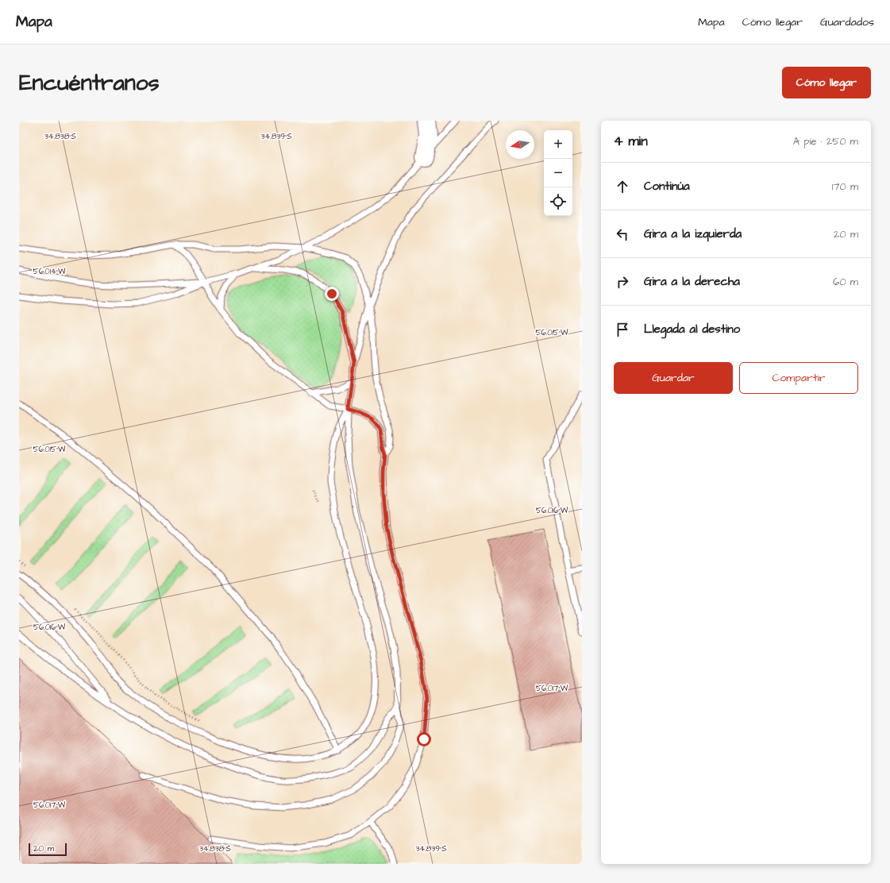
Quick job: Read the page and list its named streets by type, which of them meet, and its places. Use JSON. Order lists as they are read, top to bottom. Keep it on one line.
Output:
{"scale_bar":"20 m","north":"left","page":{"header":"Mapa","nav":["Mapa","Cómo llegar","Guardados"],"buttons":["Cómo llegar",["Guardar","Compartir"]],"title":"Encuéntranos","heading":["4 min","A pie · 250 m"],"map_buttons":["+","−"],"list":[["Continúa","170 m"],["Gira a la izquierda","20 m"],["Gira a la derecha","60 m"],"Llegada al destino"],"scale":"20 m"},"coordinates":["34.838°S","34.839°S","56.014°W","56.015°W","56.016°W","56.017°W"]}
